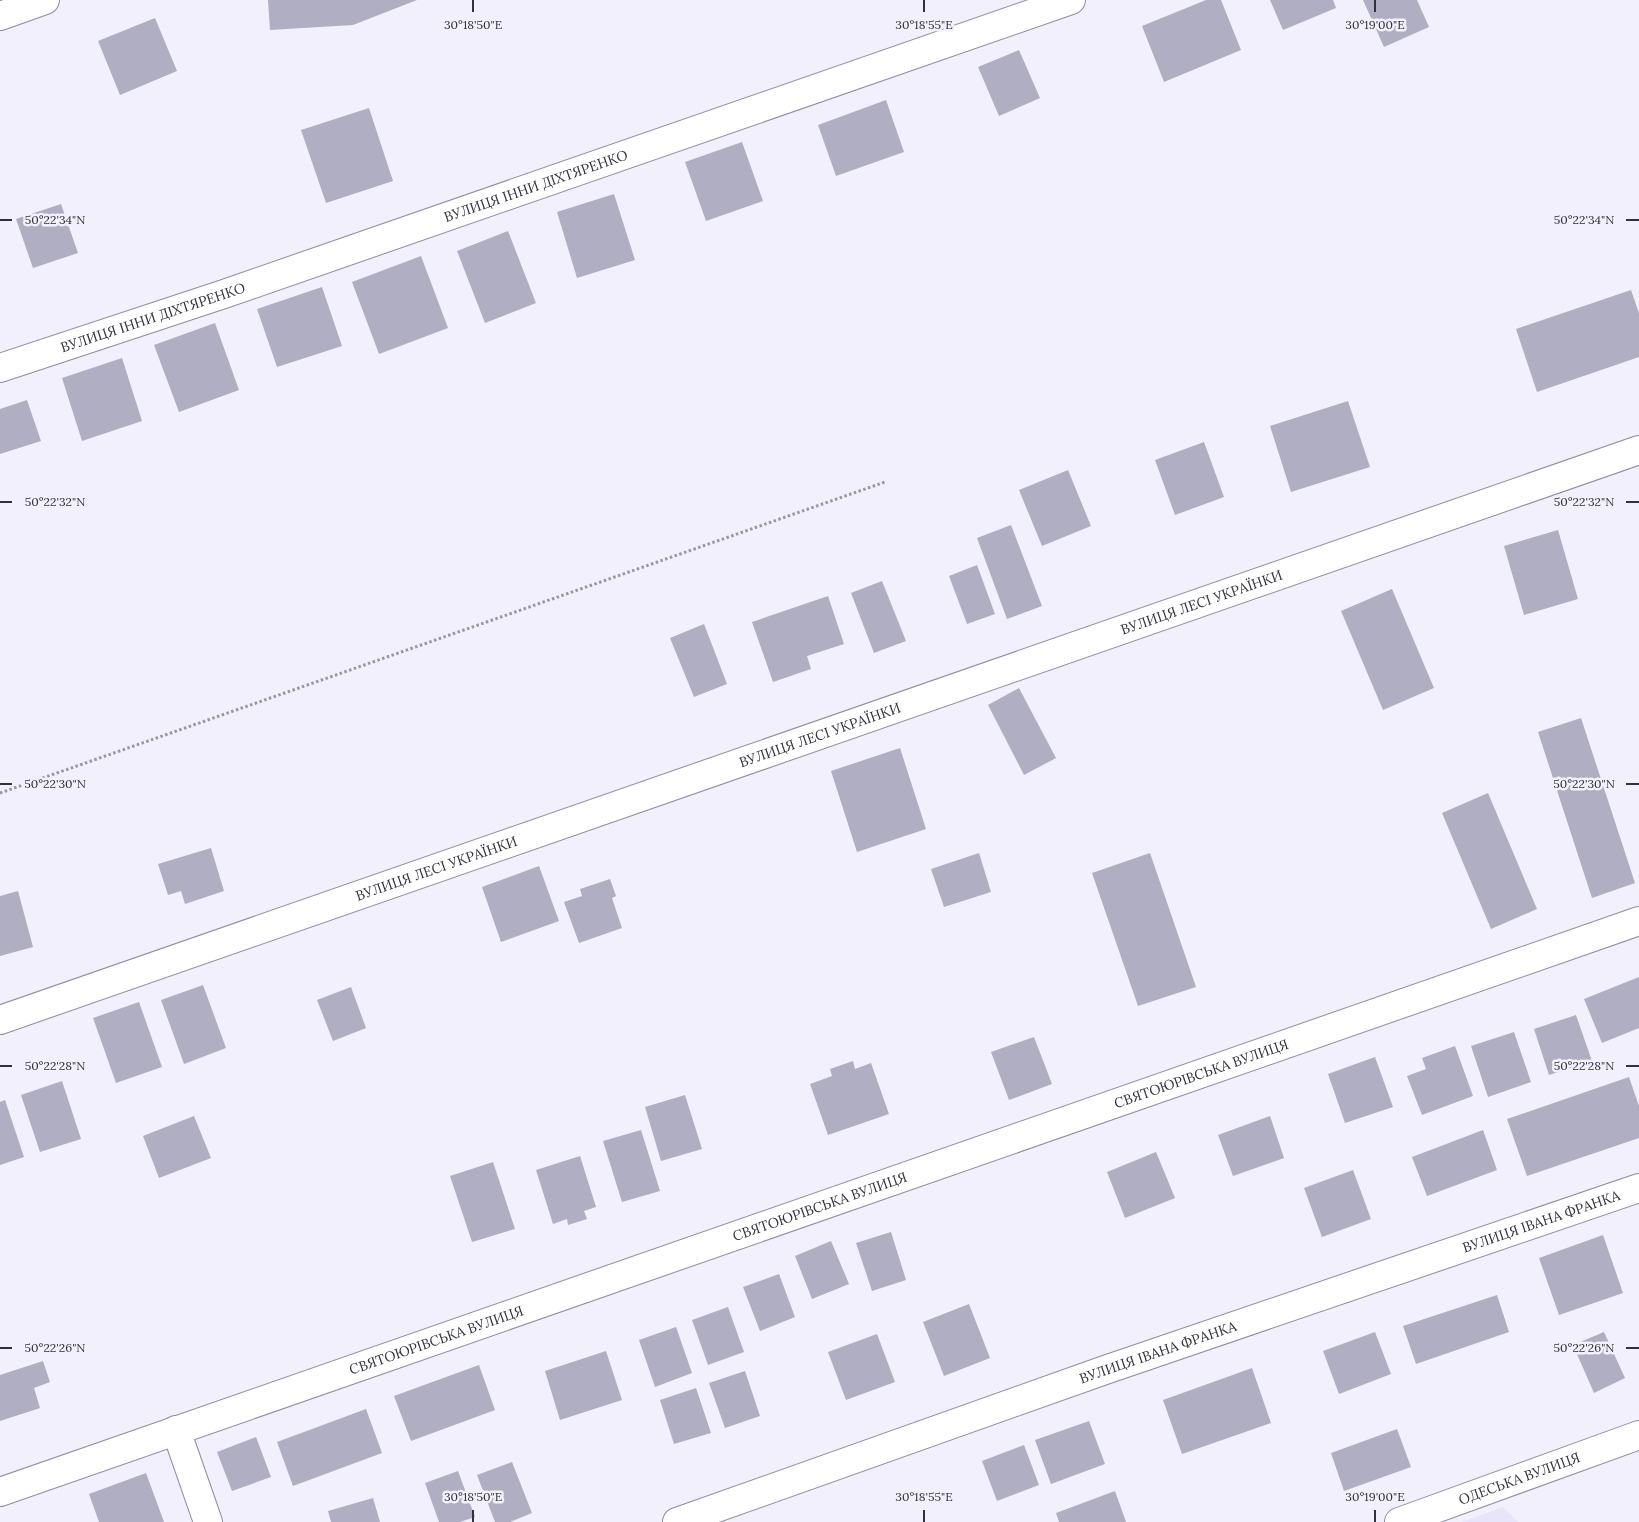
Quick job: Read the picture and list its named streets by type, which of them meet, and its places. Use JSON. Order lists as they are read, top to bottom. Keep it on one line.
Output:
{"streets":{"street":["ВУЛИЦЯ ІННИ ДІХТЯРЕНКО","ВУЛИЦЯ ЛЕСІ УКРАЇНКИ","СВЯТОЮРІВСЬКА ВУЛИЦЯ","ВУЛИЦЯ ІВАНА ФРАНКА","ОДЕСЬКА ВУЛИЦЯ"]},"coordinates":["30°18'50\"E","30°18'55\"E","30°19'00\"E","50°22'34\"N","50°22'32\"N","50°22'30\"N","50°22'28\"N","50°22'26\"N"]}
